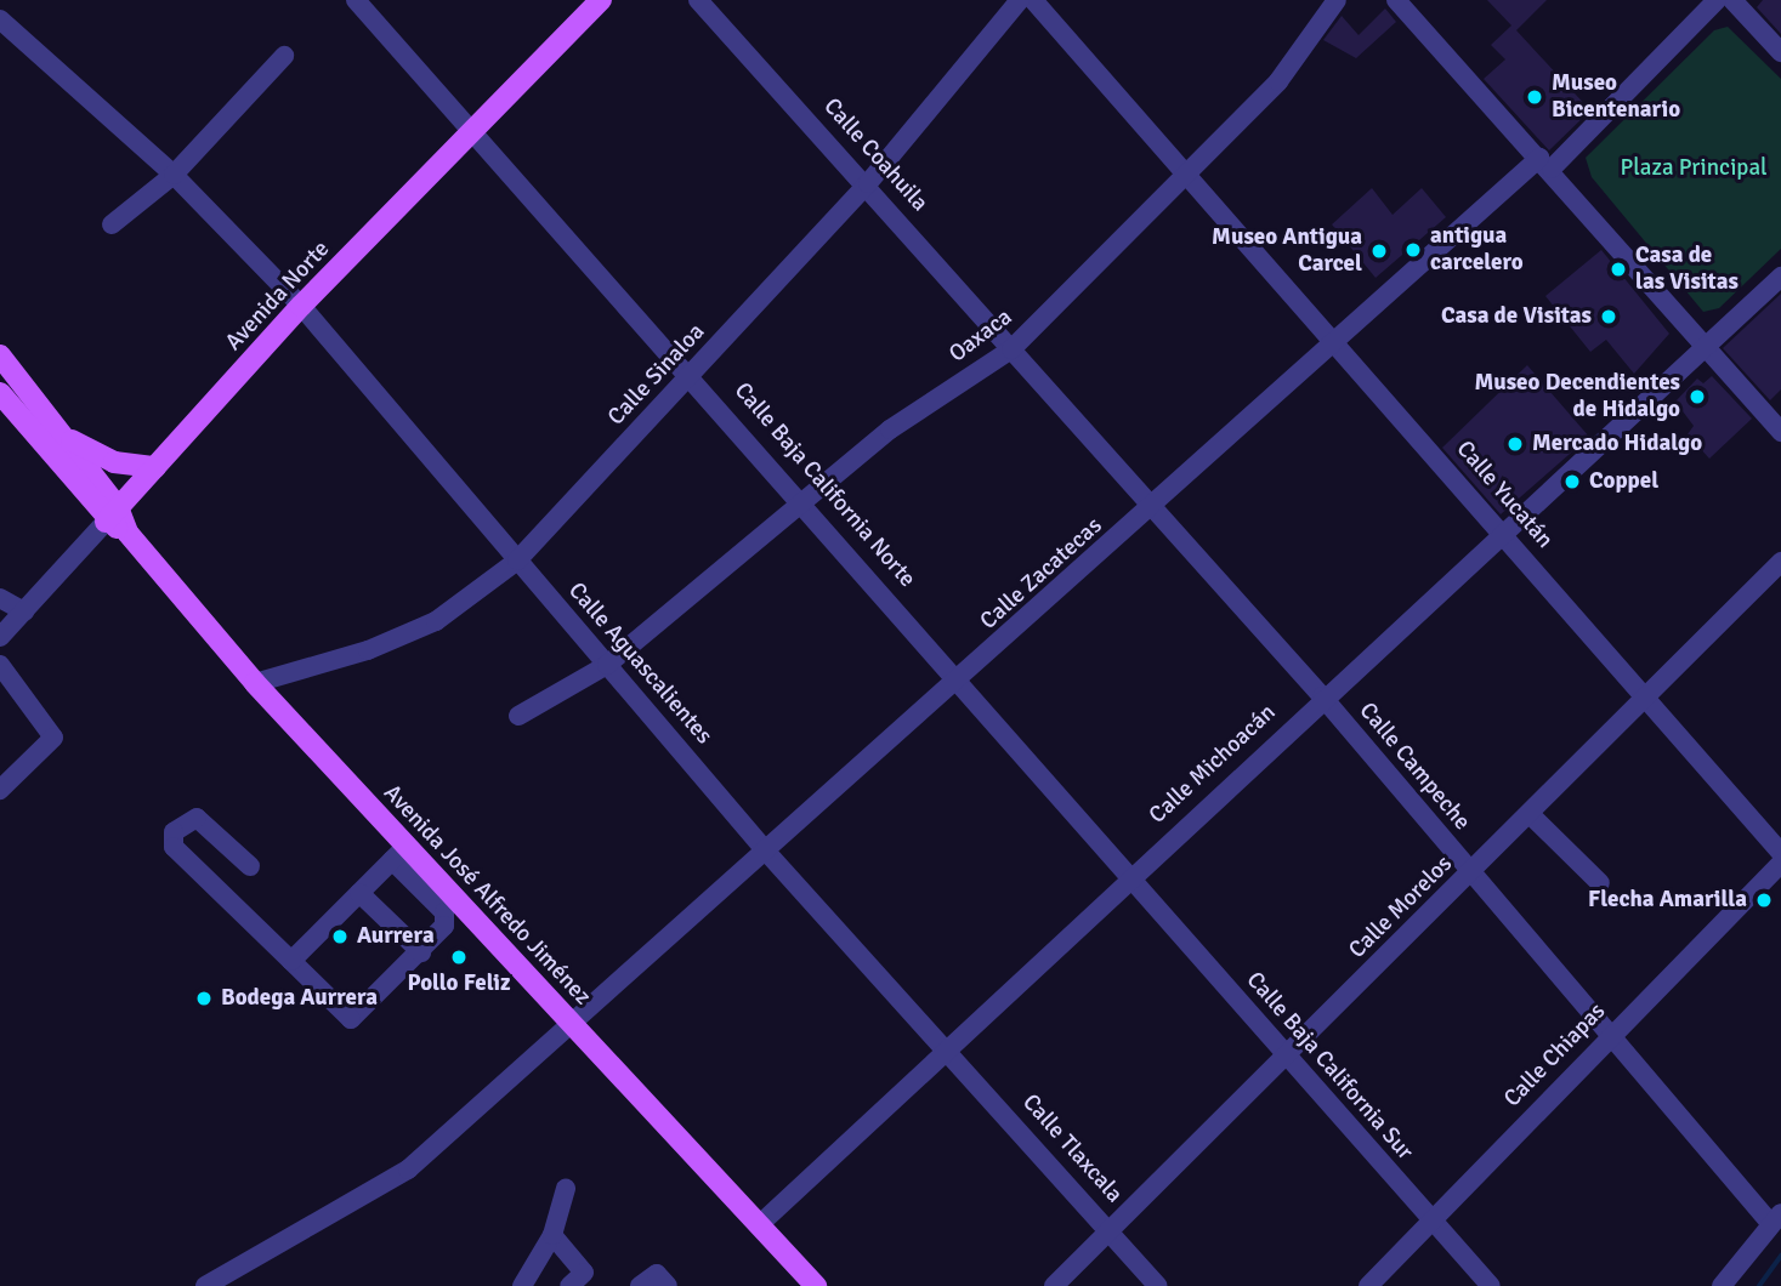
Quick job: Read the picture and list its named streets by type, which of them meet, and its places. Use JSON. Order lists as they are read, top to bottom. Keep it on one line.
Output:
{"streets":{"main road":["Avenida Norte","Avenida José Alfredo Jiménez"],"street":["Calle Coahuila","Oaxaca","Calle Sinaloa","Calle Baja California Norte","Calle Yucatán","Calle Zacatecas","Calle Aguascalientes","Calle Michoacán","Calle Campeche","Calle Morelos","Calle Chiapas","Calle Baja California Sur","Calle Tlaxcala"]},"crossings":[["Calle Coahuila","Oaxaca"],["Calle Coahuila","Calle Sinaloa"],["Calle Coahuila","Calle Campeche"],["Avenida Norte","Calle Baja California Norte"],["Avenida Norte","Calle Aguascalientes"],["Avenida Norte","Avenida José Alfredo Jiménez"],["Oaxaca","Calle Baja California Norte"],["Oaxaca","Calle Yucatán"],["Oaxaca","Calle Aguascalientes"],["Oaxaca","Calle Campeche"],["Calle Sinaloa","Calle Baja California Norte"],["Calle Sinaloa","Calle Aguascalientes"],["Calle Sinaloa","Avenida José Alfredo Jiménez"],["Calle Baja California Norte","Calle Zacatecas"],["Calle Baja California Norte","Calle Michoacán"],["Calle Baja California Norte","Calle Baja California Sur"],["Calle Yucatán","Calle Zacatecas"],["Calle Yucatán","Calle Michoacán"],["Calle Yucatán","Calle Morelos"],["Calle Zacatecas","Calle Aguascalientes"],["Calle Zacatecas","Calle Campeche"],["Calle Zacatecas","Avenida José Alfredo Jiménez"],["Calle Aguascalientes","Calle Michoacán"],["Calle Aguascalientes","Calle Tlaxcala"],["Calle Michoacán","Calle Campeche"],["Calle Michoacán","Avenida José Alfredo Jiménez"],["Calle Michoacán","Calle Baja California Sur"],["Calle Michoacán","Calle Tlaxcala"],["Calle Campeche","Calle Morelos"],["Calle Campeche","Calle Chiapas"],["Calle Morelos","Calle Baja California Sur"],["Calle Morelos","Calle Tlaxcala"],["Calle Chiapas","Calle Baja California Sur"]],"parks":["Plaza Principal"],"places":["Museo Bicentenario","antigua carcelero","Museo Antigua Carcel","Casa de las Visitas","Casa de Visitas","Museo Decendientes de Hidalgo","Mercado Hidalgo","Coppel","Flecha Amarilla","Aurrera","Pollo Feliz","Bodega Aurrera"]}
